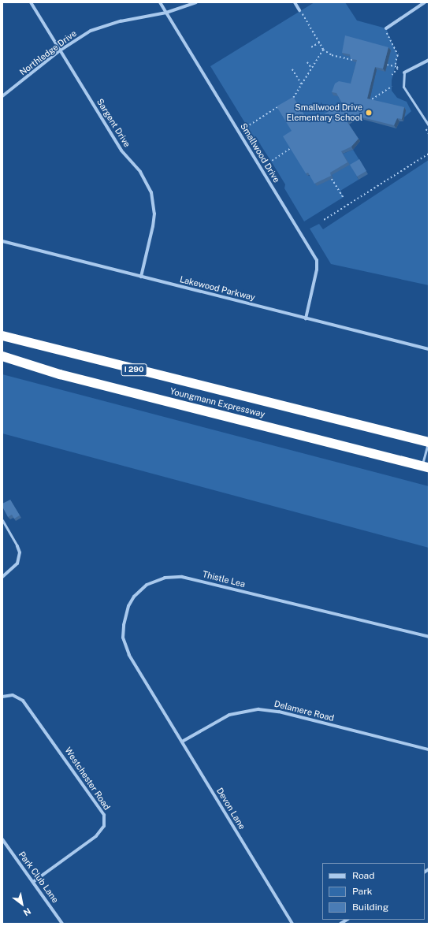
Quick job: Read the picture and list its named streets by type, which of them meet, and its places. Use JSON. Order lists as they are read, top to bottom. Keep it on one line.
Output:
{"streets":{"highway":["I 290","Youngmann Expressway"],"street":["Northledge Drive","Sargent Drive","Smallwood Drive","Lakewood Parkway","Thistle Lea","Delamere Road","Westchester Road","Devon Lane","Park Club Lane"]},"crossings":[["Northledge Drive","Sargent Drive"],["Northledge Drive","Smallwood Drive"],["Sargent Drive","Lakewood Parkway"],["Smallwood Drive","Lakewood Parkway"],["Thistle Lea","Devon Lane"],["Delamere Road","Devon Lane"],["Westchester Road","Park Club Lane"]],"places":["Smallwood Drive Elementary School"],"legend":["Road","Park","Building"],"north":"bottom right"}
